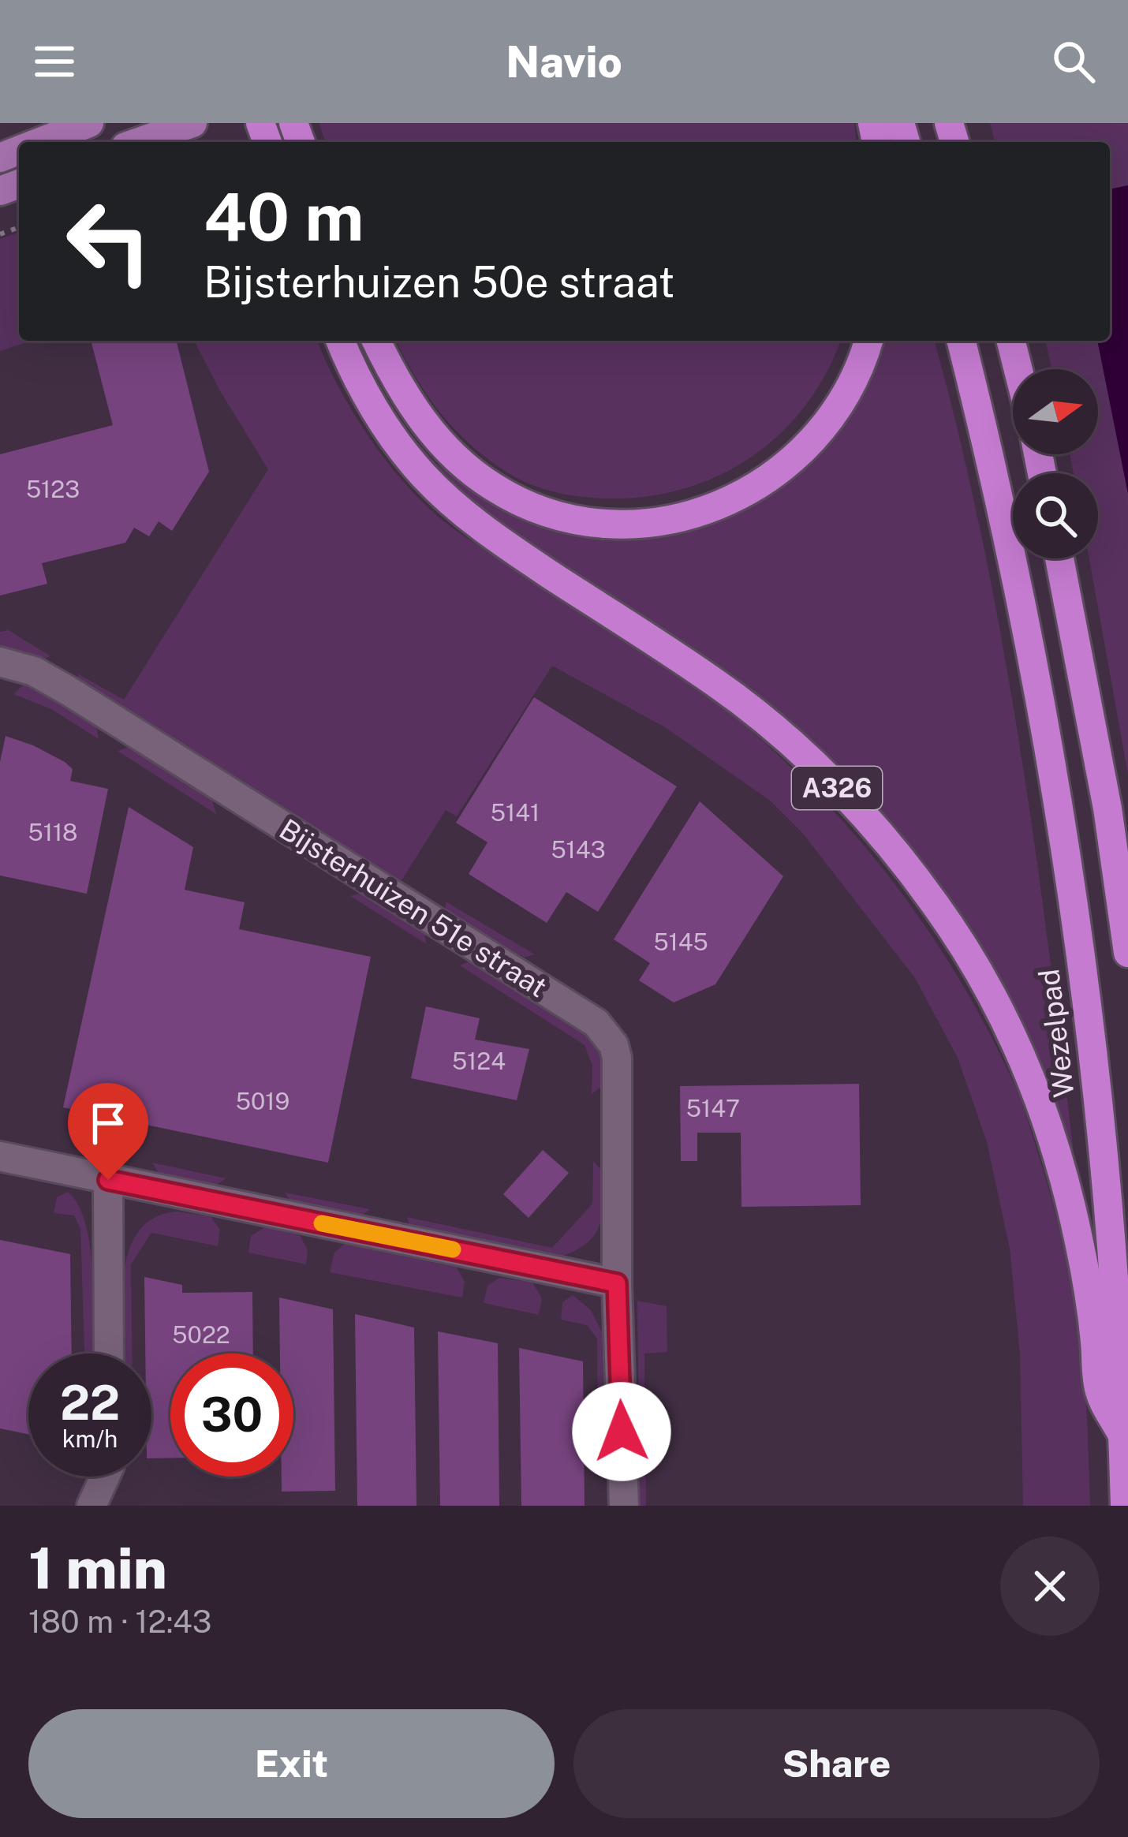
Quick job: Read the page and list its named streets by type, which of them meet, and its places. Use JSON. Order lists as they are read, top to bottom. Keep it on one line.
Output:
{"streets":{"highway":["A326","Wezelpad"],"street":["Bijsterhuizen 51e straat"]},"crossings":[["A326","Wezelpad"]],"house_numbers":["5123","5141","5118","5143","5145","5124","5019","5147","5022"],"north":"right","page":{"header":"Navio","turn":["40 m","Bijsterhuizen 50e straat"],"speed":"22 km/h","limit":"30","heading":["1 min","180 m · 12:43"],"buttons":["Exit","Share"]}}
